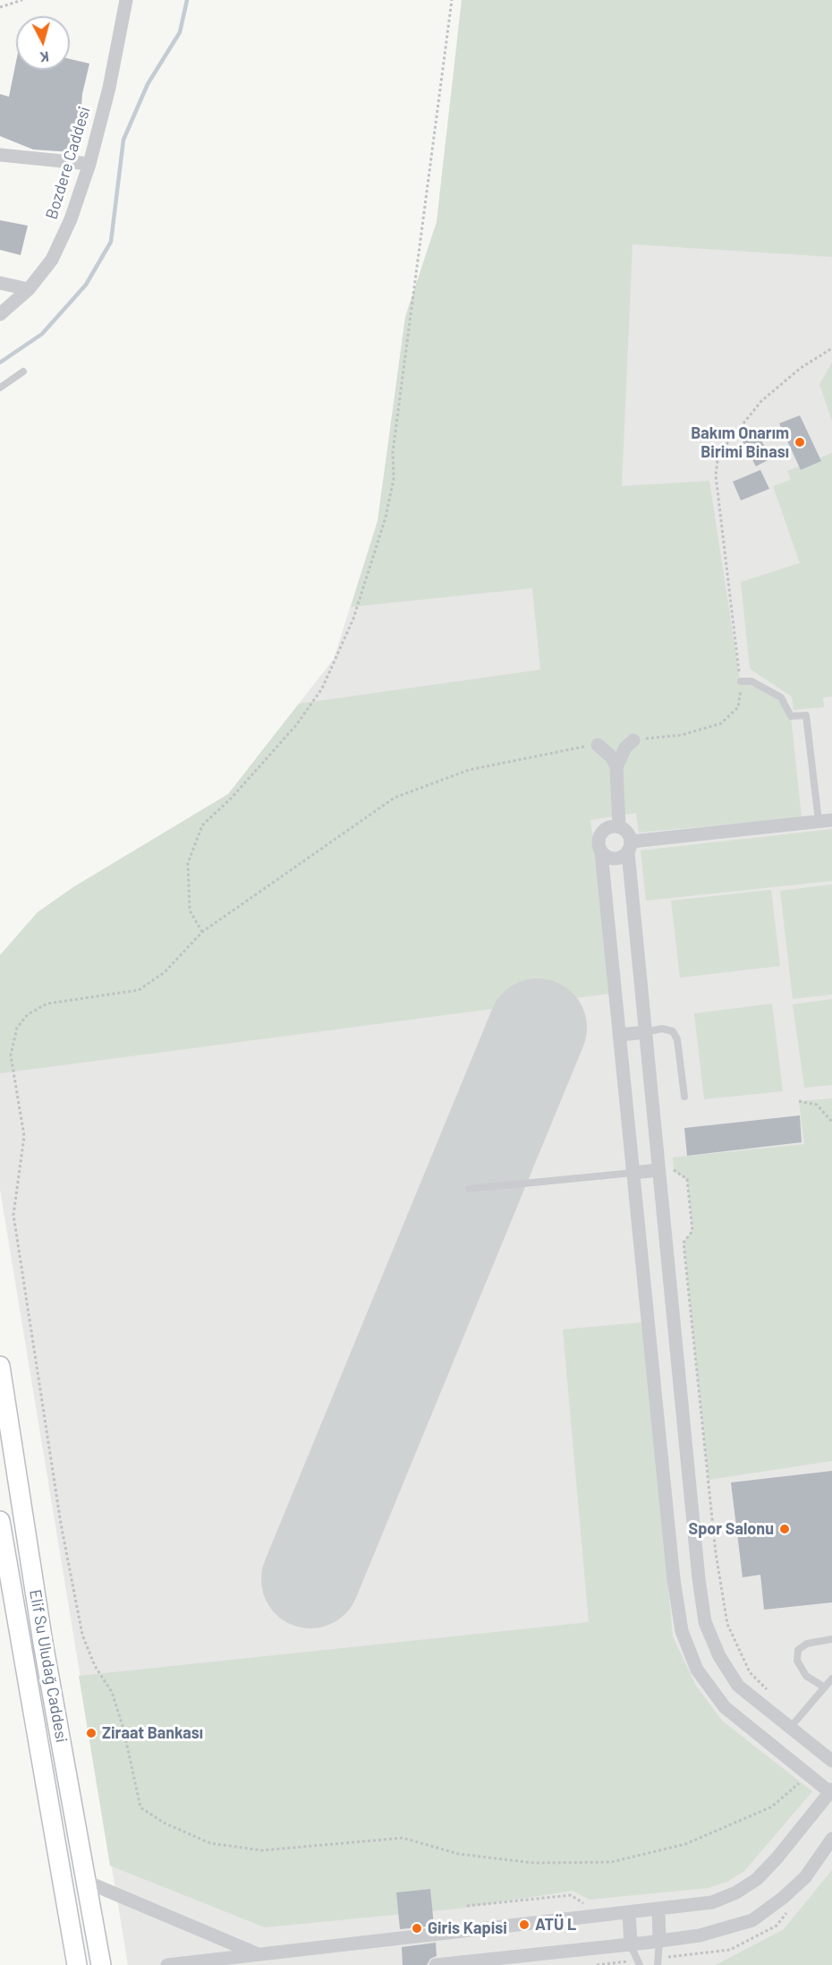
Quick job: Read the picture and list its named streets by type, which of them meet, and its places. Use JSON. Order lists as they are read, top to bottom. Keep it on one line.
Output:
{"streets":{"main road":["Elif Su Uludağ Caddesi"],"street":["Bozdere Caddesi"]},"places":["Bakım Onarım Birimi Binası","Spor Salonu","Ziraat Bankası","ATÜ L","Giris Kapisi"],"north":"bottom"}
